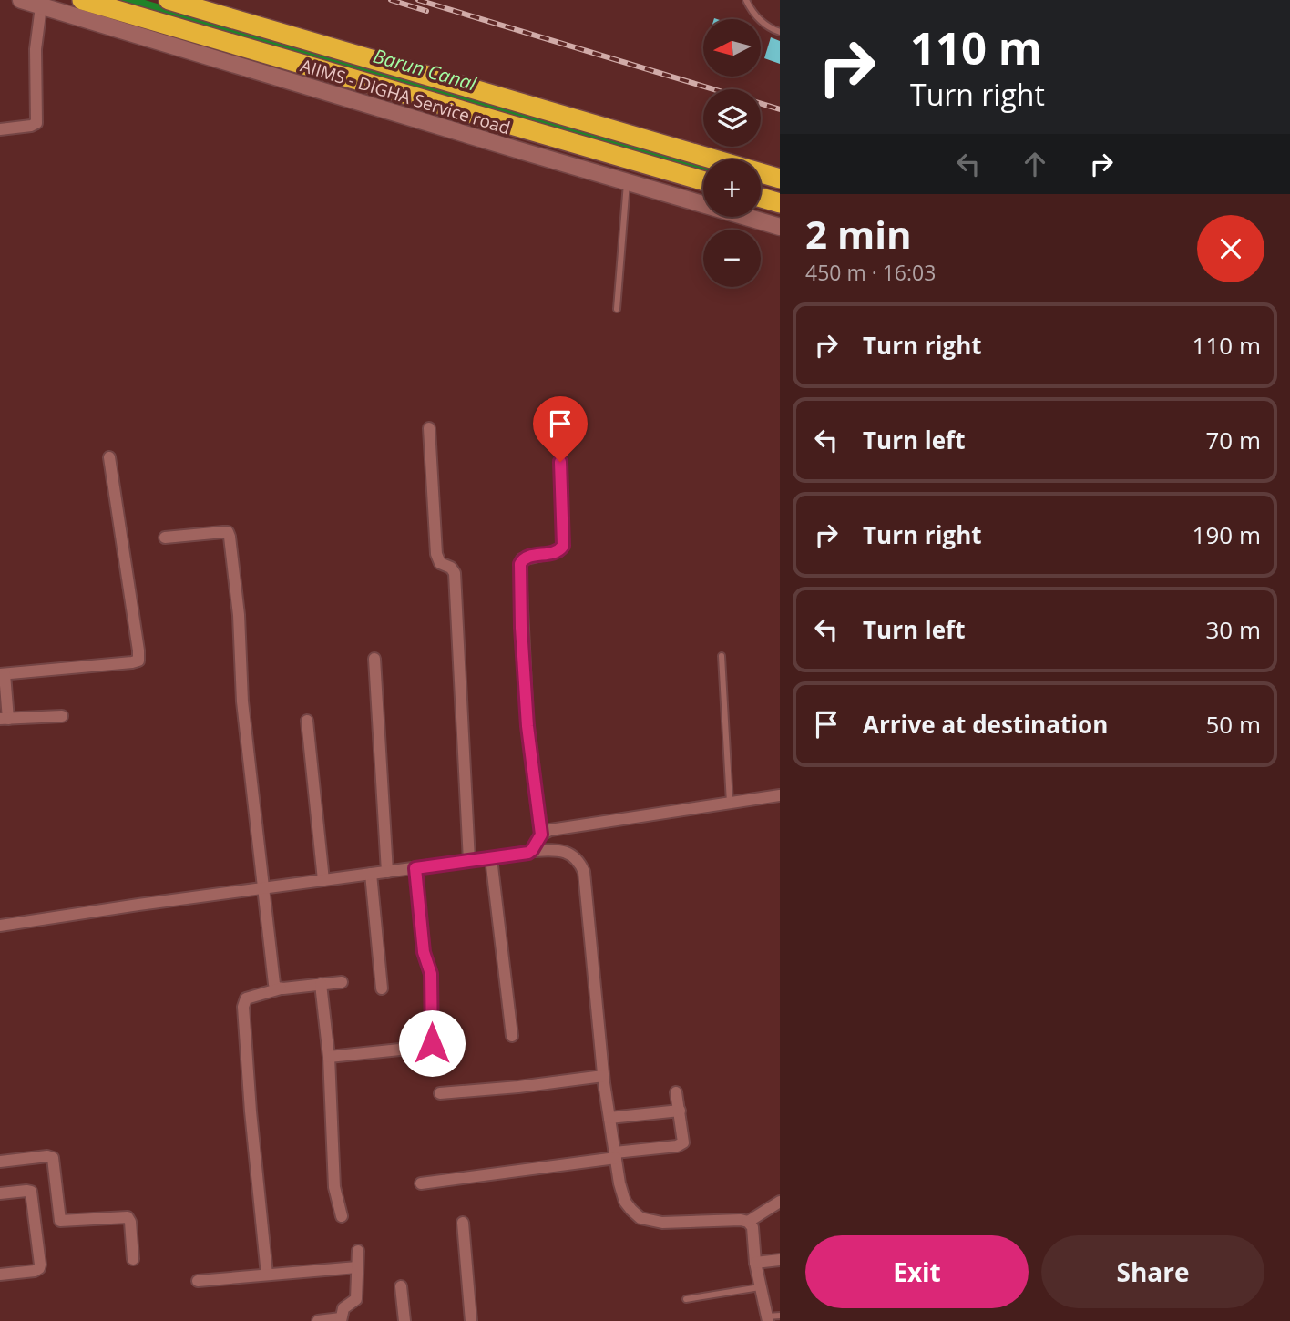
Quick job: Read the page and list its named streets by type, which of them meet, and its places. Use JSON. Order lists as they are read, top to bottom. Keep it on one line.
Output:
{"streets":{"main road":["AIIMS - DIGHA Service road"]},"water":["Barun Canal"],"north":"left","page":{"turn":["110 m","Turn right"],"map_buttons":["+","−"],"heading":["2 min","450 m · 16:03"],"list":[{"name":"Turn right","value":"110 m"},{"name":"Turn left","value":"70 m"},{"name":"Turn right","value":"190 m"},{"name":"Turn left","value":"30 m"},{"name":"Arrive at destination","value":"50 m"}],"buttons":["Exit","Share"]}}
